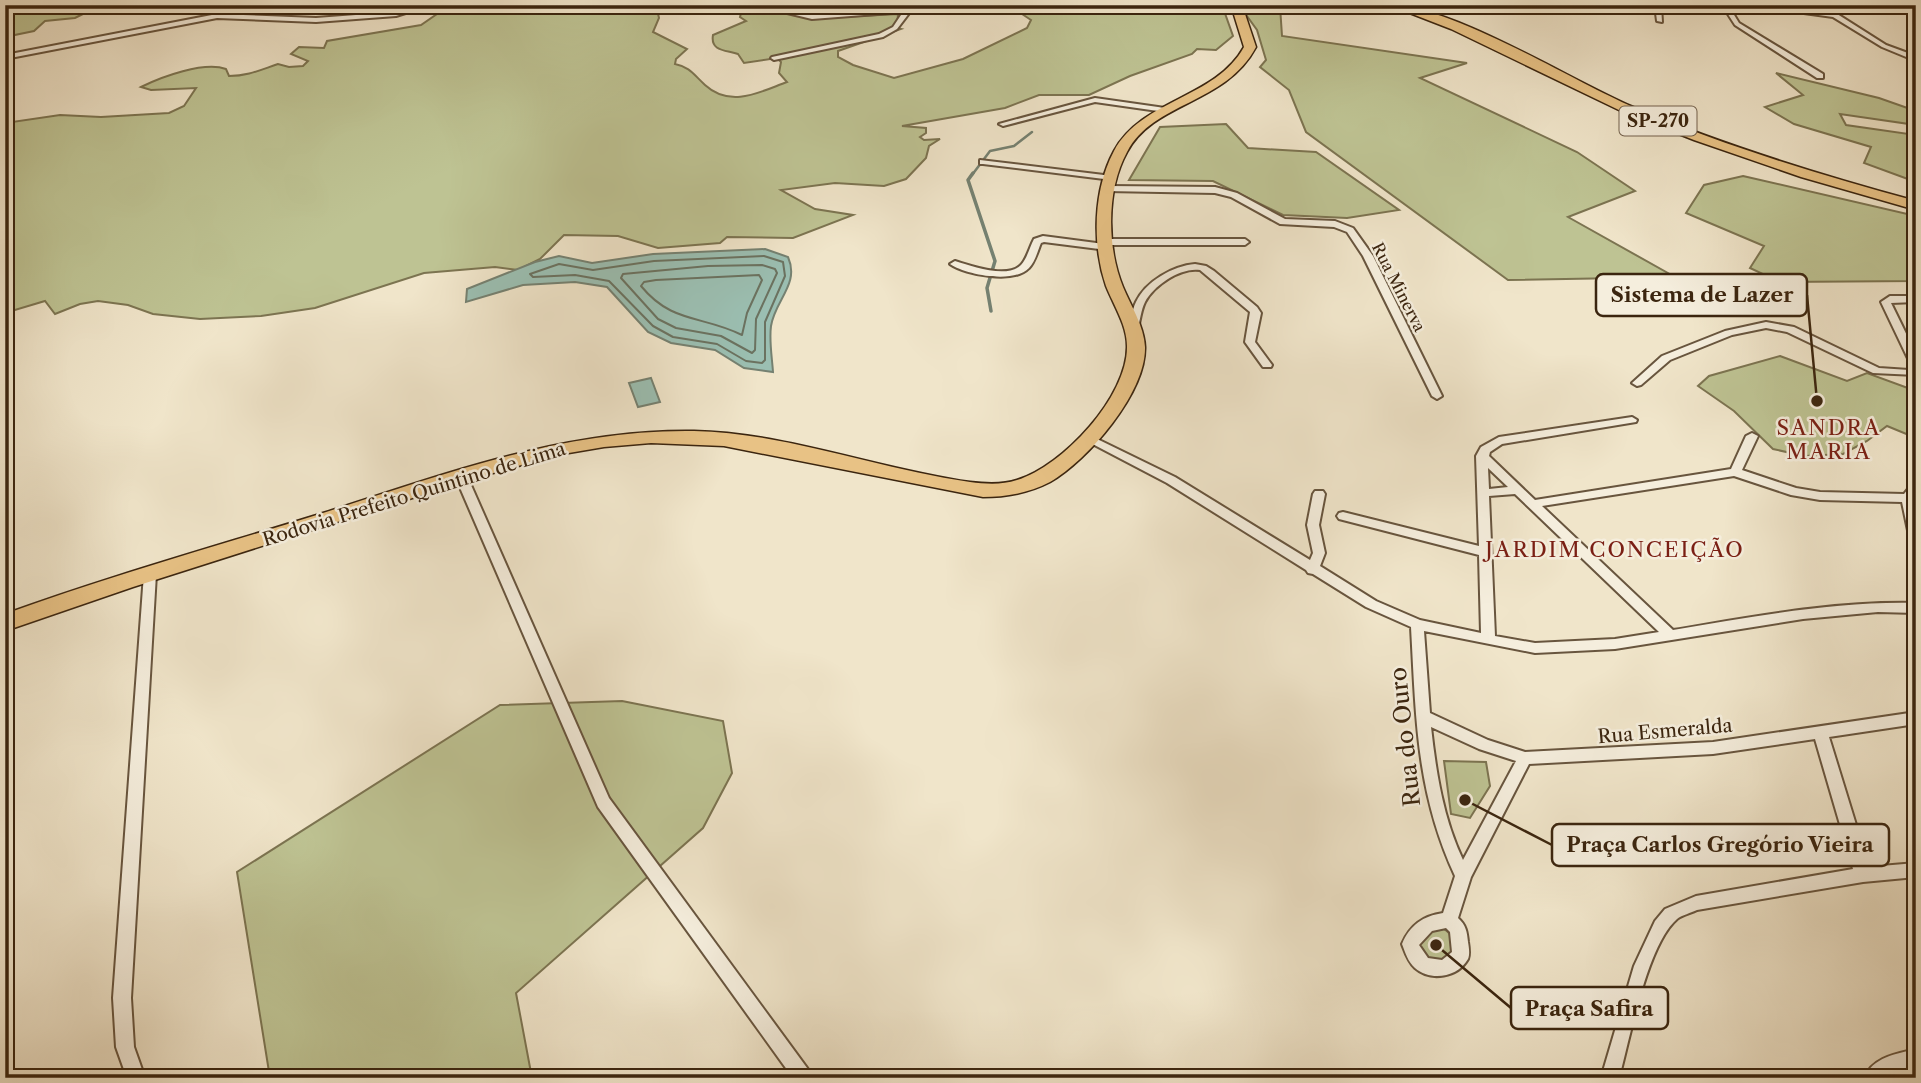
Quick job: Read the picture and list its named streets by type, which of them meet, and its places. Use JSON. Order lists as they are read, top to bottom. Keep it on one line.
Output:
{"streets":{"main road":["SP-270","Rodovia Prefeito Quintino de Lima"],"street":["Rua Minerva","Rua Esmeralda","Rua do Ouro"]},"crossings":[["Rua Minerva","Rodovia Prefeito Quintino de Lima"],["Rua Esmeralda","Rua do Ouro"]],"districts":["SANDRA MARIA","JARDIM CONCEIÇÃO"],"places":["Sistema de Lazer","Praça Carlos Gregório Vieira","Praça Safira"]}
